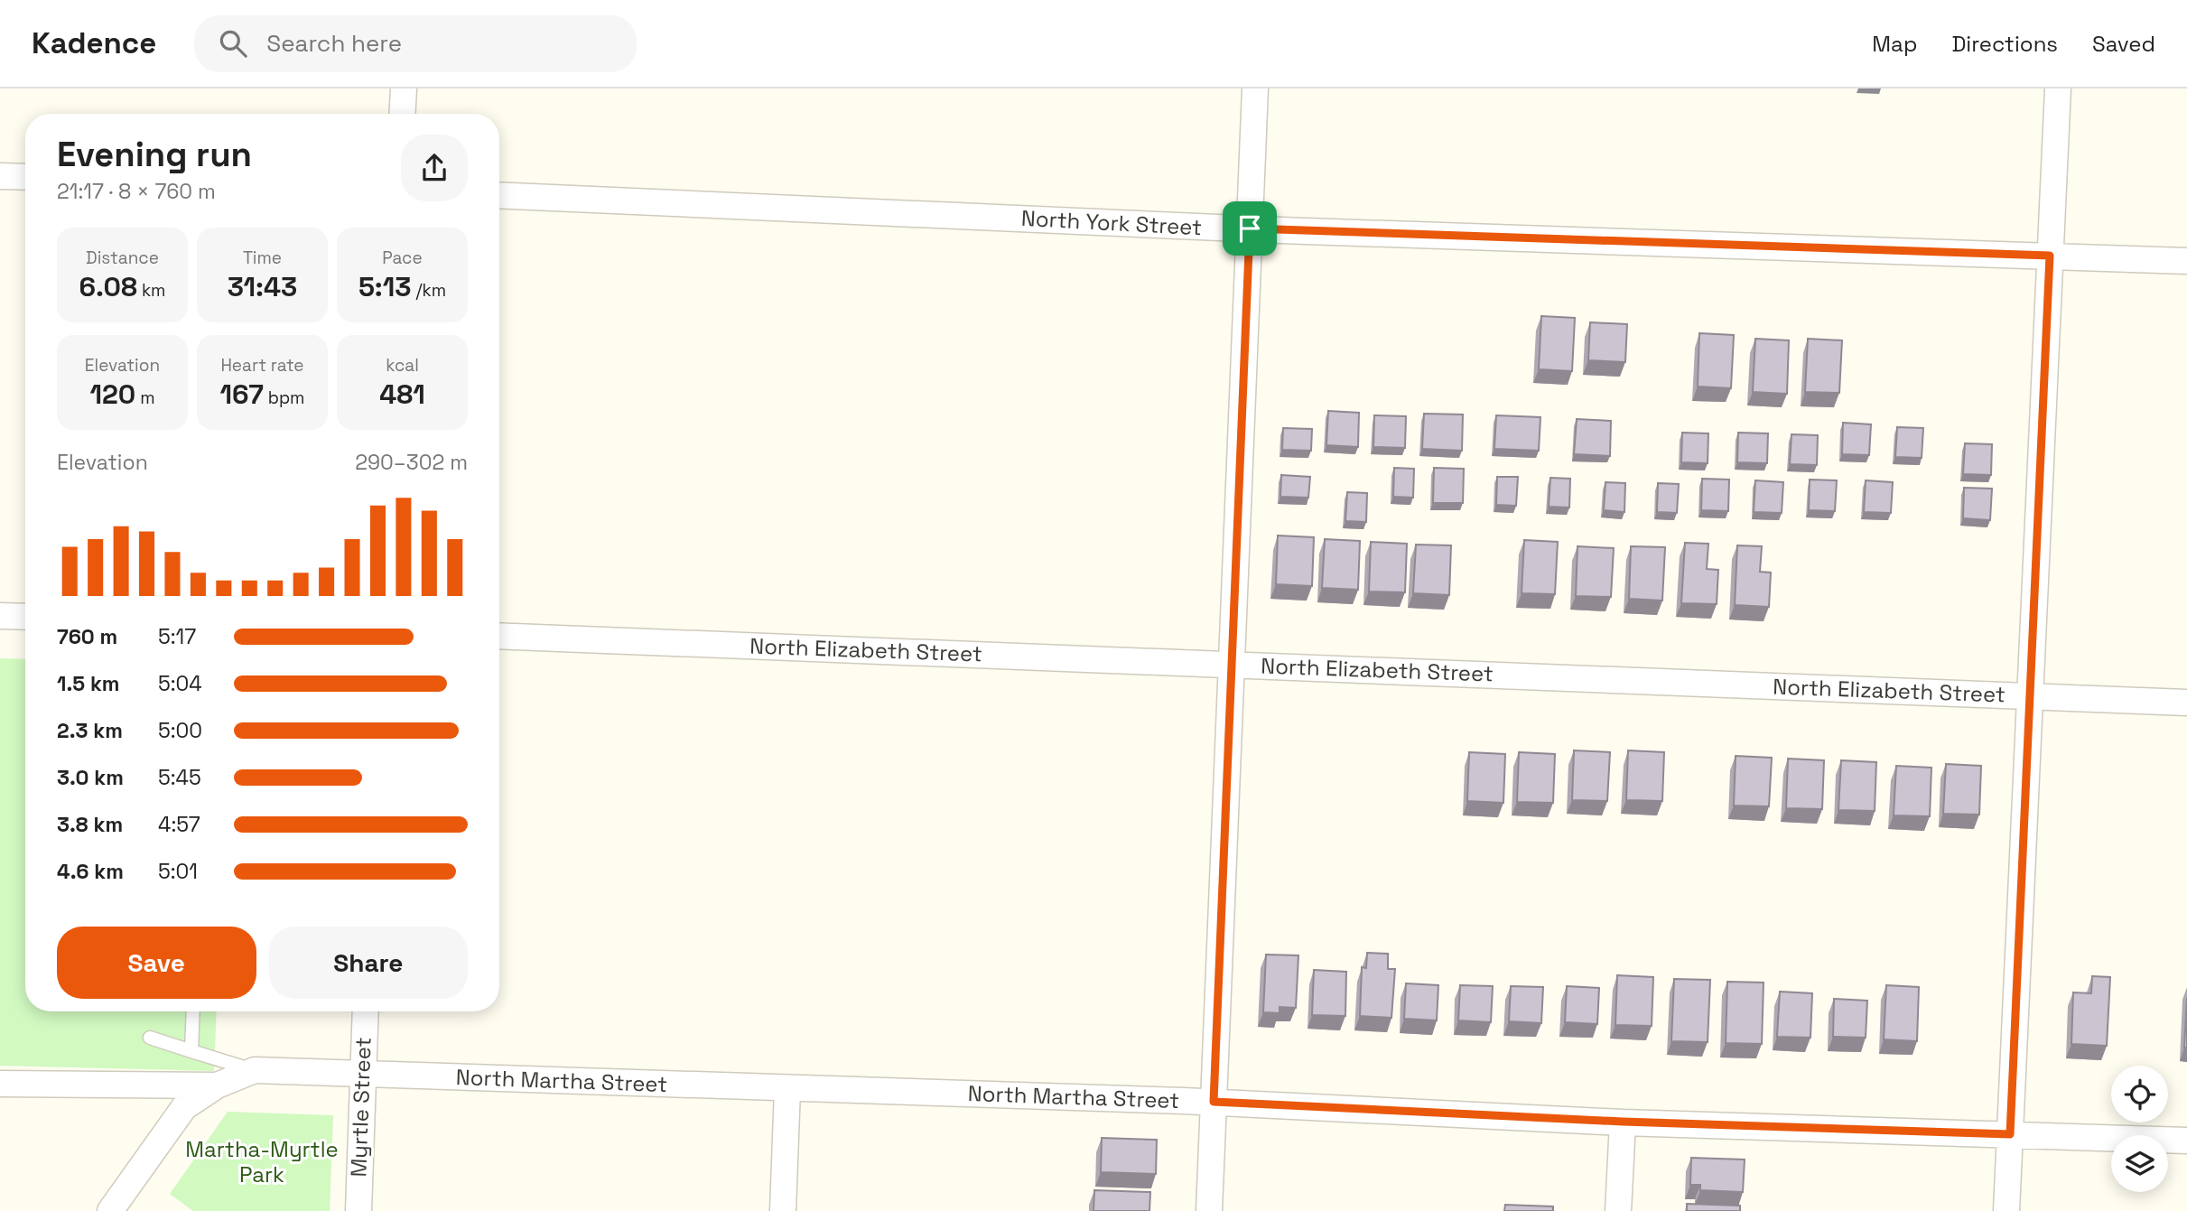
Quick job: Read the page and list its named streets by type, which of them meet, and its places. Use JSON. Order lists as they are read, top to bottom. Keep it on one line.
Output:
{"streets":{"street":["North York Street","North Elizabeth Street","North Martha Street","Myrtle Street"]},"crossings":[["North Martha Street","Myrtle Street"]],"parks":["Martha-Myrtle Park"],"page":{"header":"Kadence","search":"Search here","nav":["Map","Directions","Saved"],"heading":["Evening run","21:17 · 8 × 760 m"],"stats":[["Distance","6.08 km"],["Time","31:43"],["Pace","5:13 /km"],["Elevation","120 m"],["Heart rate","167 bpm"],["kcal","481"]],"chart":["Elevation","290–302 m"],"list":[{"name":"760 m","note":"5:17"},{"name":"1.5 km","note":"5:04"},{"name":"2.3 km","note":"5:00"},{"name":"3.0 km","note":"5:45"},{"name":"3.8 km","note":"4:57"},{"name":"4.6 km","note":"5:01"}],"buttons":["Save","Share"]}}
